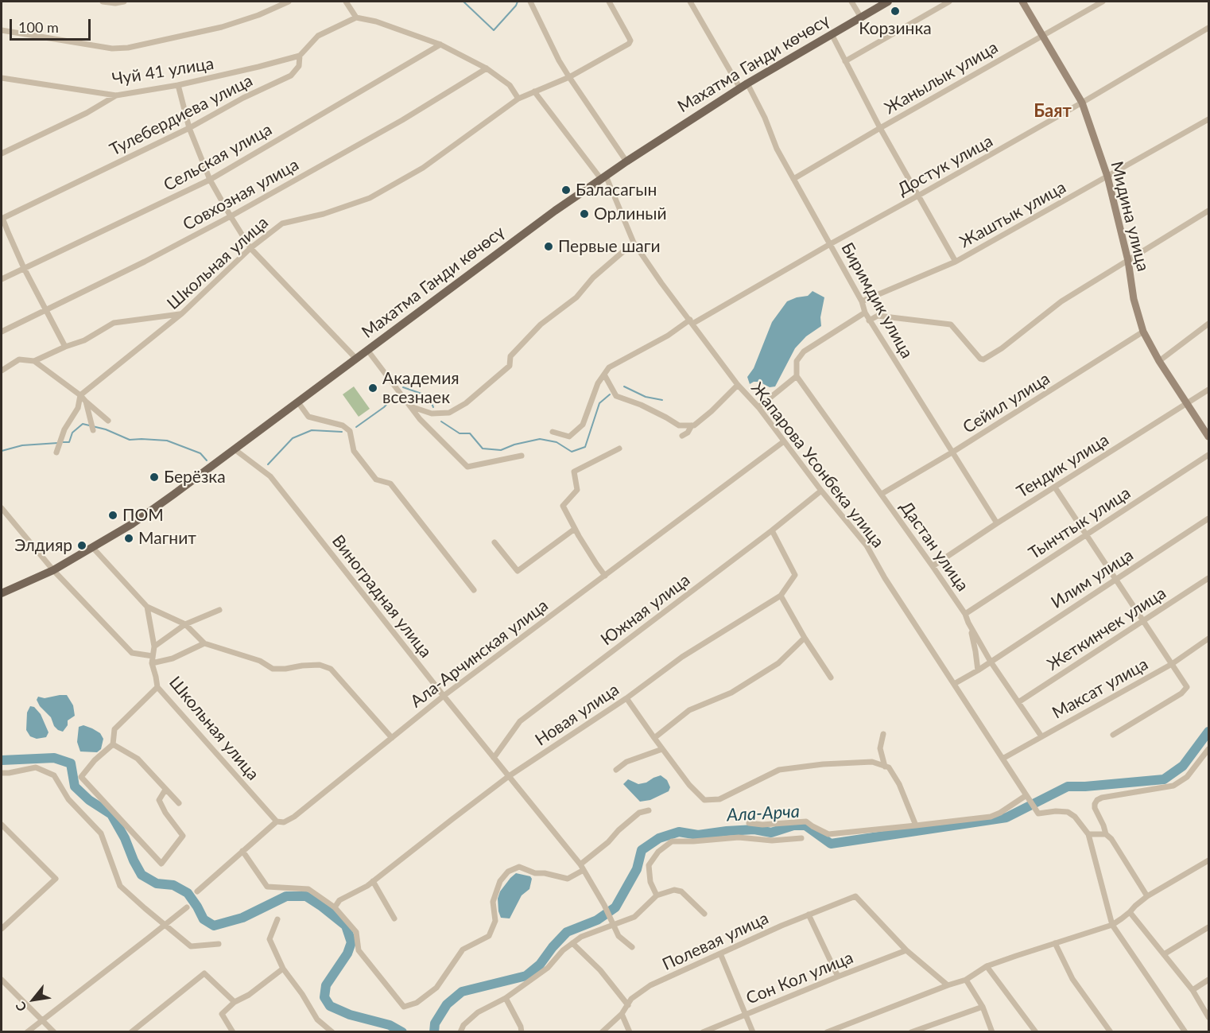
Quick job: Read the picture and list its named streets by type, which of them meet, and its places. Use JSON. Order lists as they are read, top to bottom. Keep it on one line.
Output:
{"streets":{"main road":["Махатма Ганди көчөсү"],"street":["Чуй 41 улица","Жанылык улица","Тулебердиева улица","Сельская улица","Достук улица","Совхозная улица","Жаштык улица","Мидина улица","Школьная улица","Биримдик улица","Сейил улица","Жапарова Усонбека улица","Тендик улица","Тынчтык улица","Дастан улица","Илим улица","Виноградная улица","Южная улица","Жеткинчек улица","Ала-Арчинская улица","Максат улица","Новая улица","Полевая улица","Сон Кол улица"]},"crossings":[["Махатма Ганди көчөсү","Жаштык улица"],["Махатма Ганди көчөсү","Биримдик улица"],["Махатма Ганди көчөсү","Жапарова Усонбека улица"],["Махатма Ганди көчөсү","Виноградная улица"],["Чуй 41 улица","Тулебердиева улица"],["Жанылык улица","Жаштык улица"],["Жанылык улица","Мидина улица"],["Жанылык улица","Биримдик улица"],["Достук улица","Жаштык улица"],["Достук улица","Мидина улица"],["Достук улица","Биримдик улица"],["Достук улица","Жапарова Усонбека улица"],["Жаштык улица","Мидина улица"],["Мидина улица","Сейил улица"],["Мидина улица","Тендик улица"],["Школьная улица","Жапарова Усонбека улица"],["Школьная улица","Ала-Арчинская улица"],["Биримдик улица","Сейил улица"],["Биримдик улица","Тендик улица"],["Сейил улица","Дастан улица"],["Жапарова Усонбека улица","Илим улица"],["Жапарова Усонбека улица","Южная улица"],["Жапарова Усонбека улица","Ала-Арчинская улица"],["Жапарова Усонбека улица","Максат улица"],["Тендик улица","Дастан улица"],["Тынчтык улица","Дастан улица"],["Дастан улица","Илим улица"],["Дастан улица","Жеткинчек улица"],["Дастан улица","Максат улица"],["Виноградная улица","Южная улица"],["Виноградная улица","Ала-Арчинская улица"],["Виноградная улица","Новая улица"],["Южная улица","Новая улица"],["Полевая улица","Сон Кол улица"]],"districts":["Баят"],"water":["Ала-Арча"],"places":["Корзинка","Баласагын","Орлиный","Первые шаги","Академия всезнаек","Берёзка","ПОМ","Магнит","Элдияр"],"scale_bar":"100 m","north":"bottom left"}
